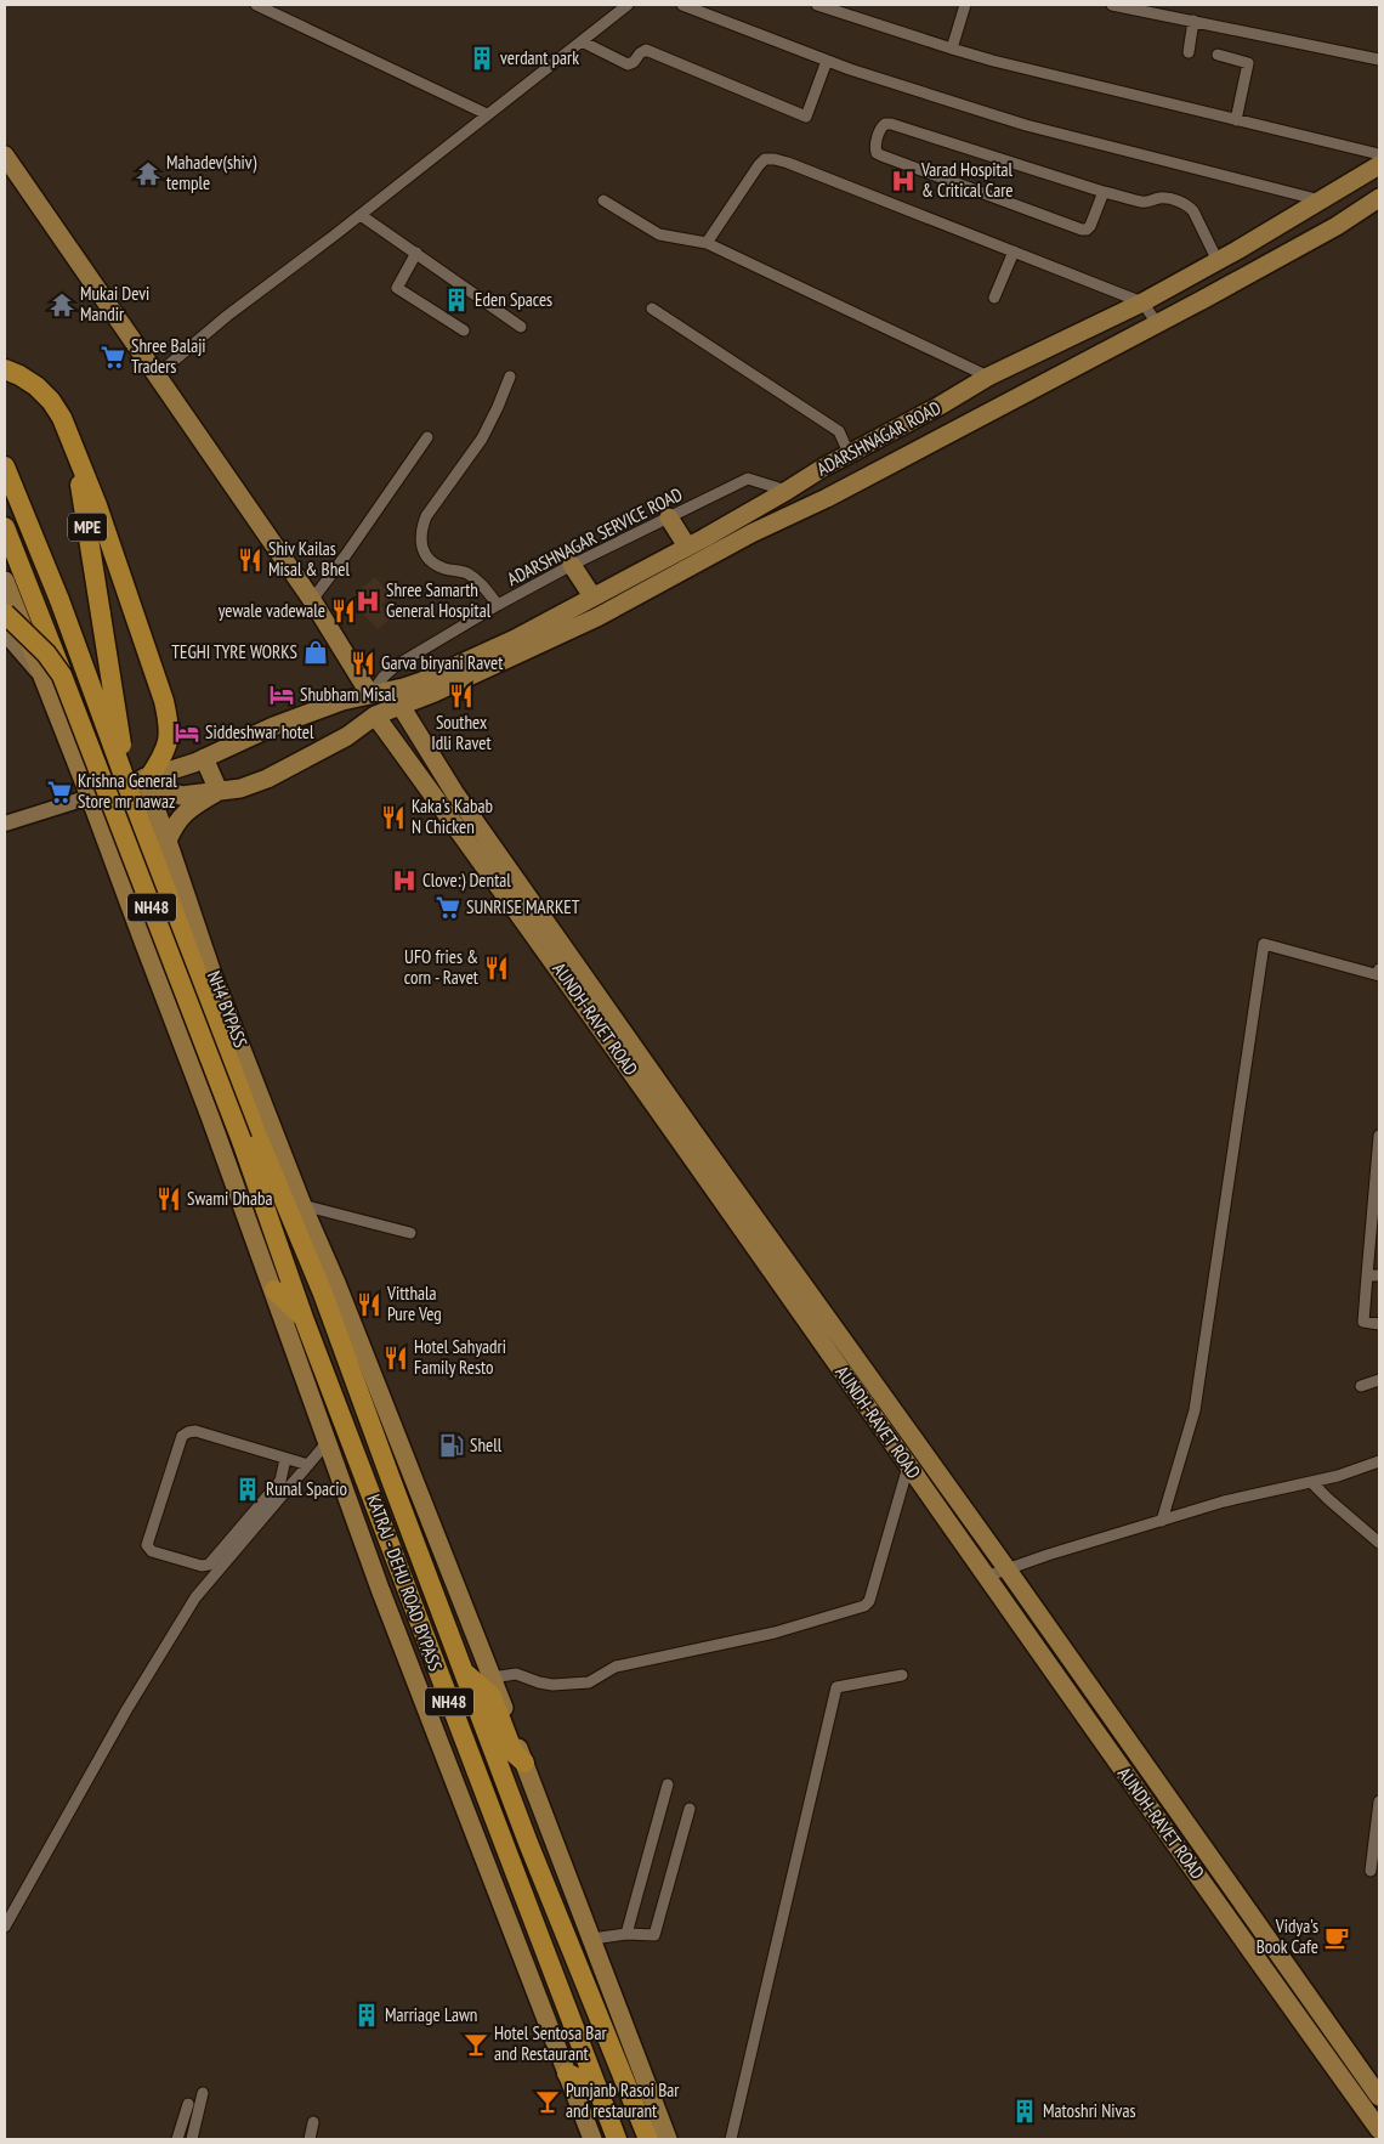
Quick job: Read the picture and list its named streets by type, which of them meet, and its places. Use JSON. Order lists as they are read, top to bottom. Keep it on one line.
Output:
{"streets":{"highway":["MPE","NH48","KATRAJ - DEHU ROAD BYPASS"],"main road":["ADARSHNAGAR ROAD","NH4 BYPASS","AUNDH-RAVET ROAD"],"street":["ADARSHNAGAR SERVICE ROAD"]},"crossings":[["ADARSHNAGAR ROAD","MPE"],["ADARSHNAGAR ROAD","ADARSHNAGAR SERVICE ROAD"],["ADARSHNAGAR ROAD","NH48"],["ADARSHNAGAR ROAD","NH4 BYPASS"],["ADARSHNAGAR ROAD","AUNDH-RAVET ROAD"],["MPE","NH48"],["MPE","NH4 BYPASS"],["NH48","NH4 BYPASS"],["NH48","KATRAJ - DEHU ROAD BYPASS"],["NH4 BYPASS","KATRAJ - DEHU ROAD BYPASS"]],"places":{"building":["verdant park","Eden Spaces","Runal Spacio","Marriage Lawn","Matoshri Nivas"],"temple":["Mahadev(shiv) temple","Mukai Devi Mandir"],"hospital":["Varad Hospital & Critical Care","Shree Samarth General Hospital","Clove:) Dental"],"supermarket":["Shree Balaji Traders","Krishna General Store mr nawaz","SUNRISE MARKET"],"restaurant":["Shiv Kailas Misal & Bhel","yewale vadewale","Garva biryani Ravet","Southex Idli Ravet","Kaka's Kabab N Chicken","UFO fries & corn - Ravet","Swami Dhaba","Vitthala Pure Veg","Hotel Sahyadri Family Resto"],"shop":["TEGHI TYRE WORKS"],"hotel":["Shubham Misal","Siddeshwar hotel"],"fuel station":["Shell"],"cafe":["Vidya's Book Cafe"],"bar":["Hotel Sentosa Bar and Restaurant","Punjanb Rasoi Bar and restaurant"]}}
